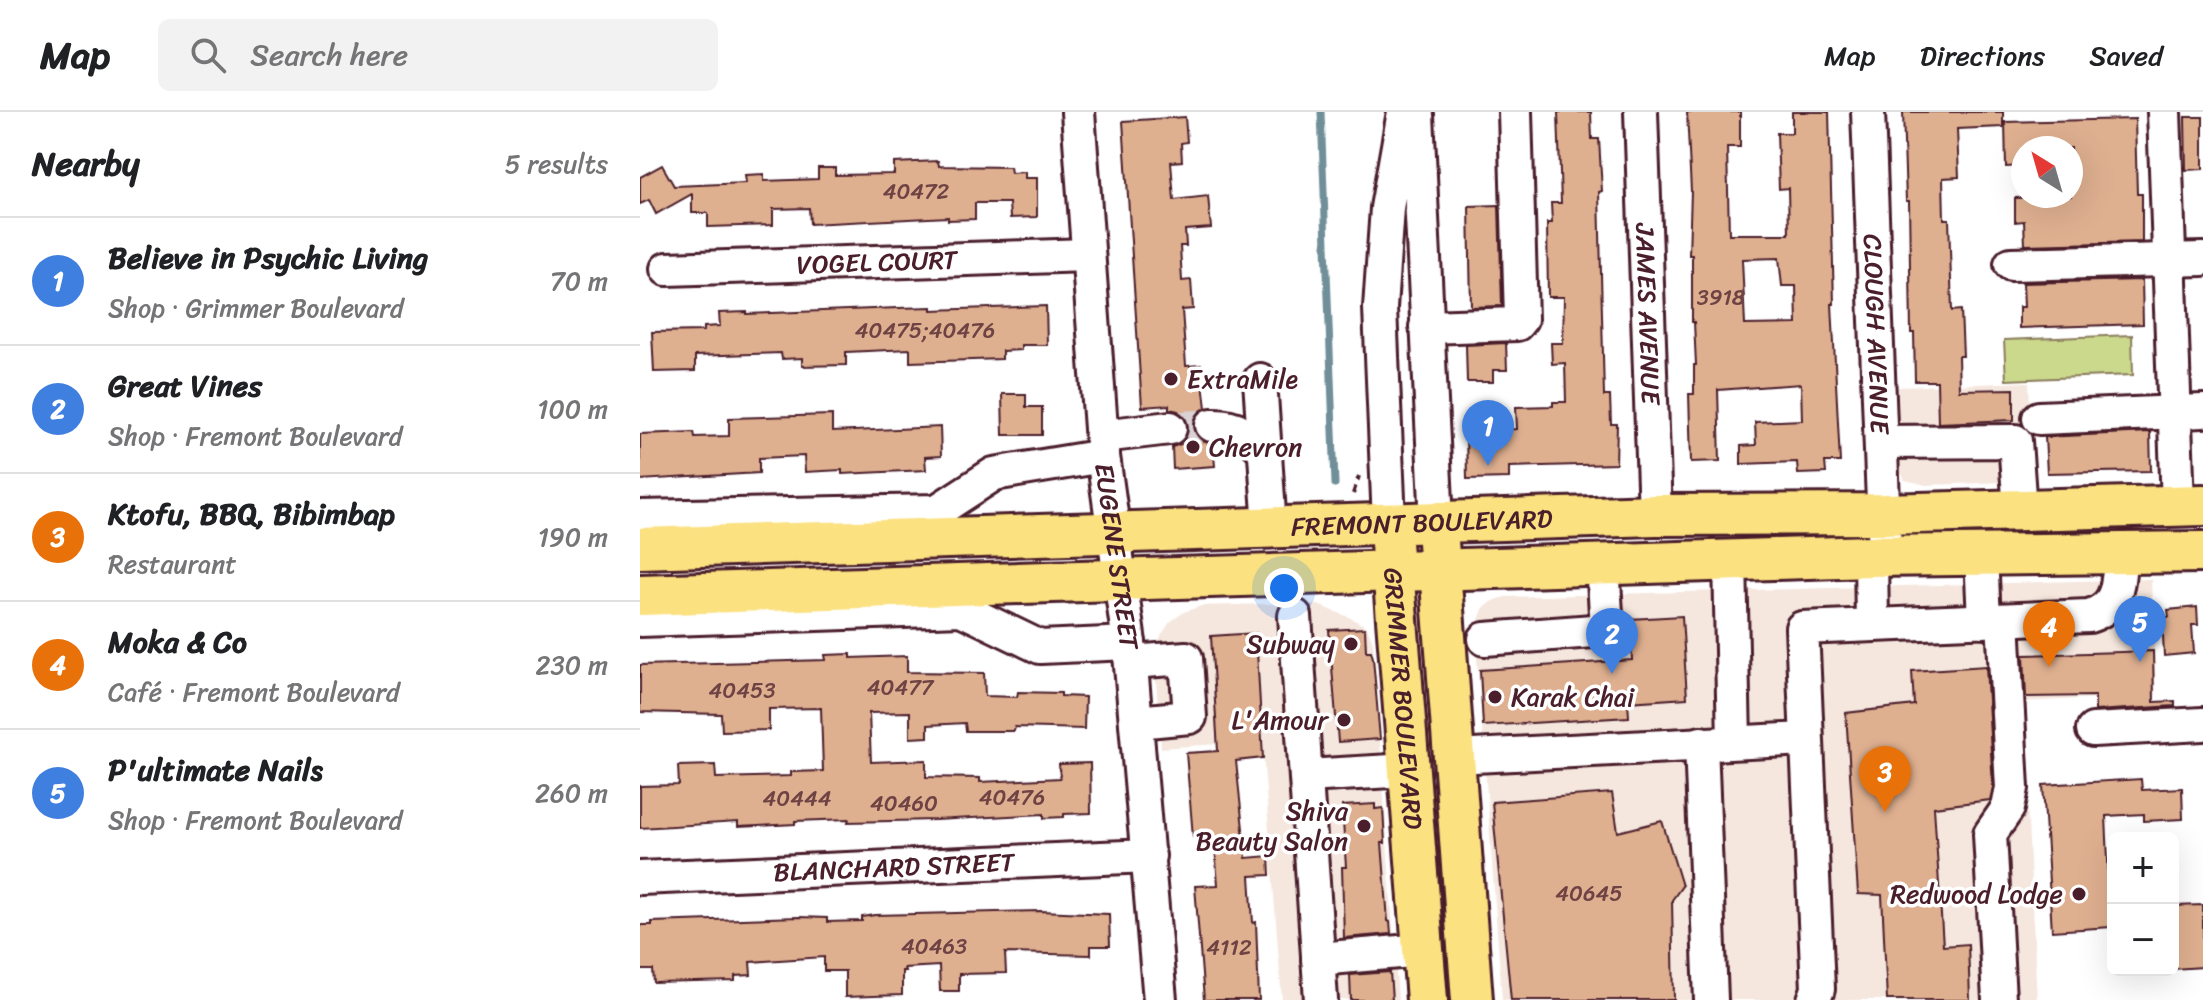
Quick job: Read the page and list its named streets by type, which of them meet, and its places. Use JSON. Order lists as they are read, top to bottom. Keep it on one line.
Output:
{"streets":{"main road":["FREMONT BOULEVARD","GRIMMER BOULEVARD"],"street":["VOGEL COURT","JAMES AVENUE","CLOUGH AVENUE","EUGENE STREET","BLANCHARD STREET"]},"crossings":[["VOGEL COURT","EUGENE STREET"],["JAMES AVENUE","FREMONT BOULEVARD"],["CLOUGH AVENUE","FREMONT BOULEVARD"],["FREMONT BOULEVARD","EUGENE STREET"],["FREMONT BOULEVARD","GRIMMER BOULEVARD"],["EUGENE STREET","BLANCHARD STREET"]],"places":["ExtraMile","Chevron","Subway","Karak Chai","L'Amour","Shiva Beauty Salon","Redwood Lodge"],"house_numbers":["40472","3918","40475;40476","40477","40453","40476","40444","40460","40645","40463","4112"],"north":"top left","page":{"header":"Map","search":"Search here","nav":["Map","Directions","Saved"],"heading":["Nearby","5 results"],"list":[{"mark":"1","name":"Believe in Psychic Living","note":"Shop · Grimmer Boulevard","value":"70 m"},{"mark":"2","name":"Great Vines","note":"Shop · Fremont Boulevard","value":"100 m"},{"mark":"3","name":"Ktofu, BBQ, Bibimbap","note":"Restaurant","value":"190 m"},{"mark":"4","name":"Moka & Co","note":"Café · Fremont Boulevard","value":"230 m"},{"mark":"5","name":"P'ultimate Nails","note":"Shop · Fremont Boulevard","value":"260 m"}],"pins":["1","5","4","2","3"],"map_buttons":["+","−"]}}
